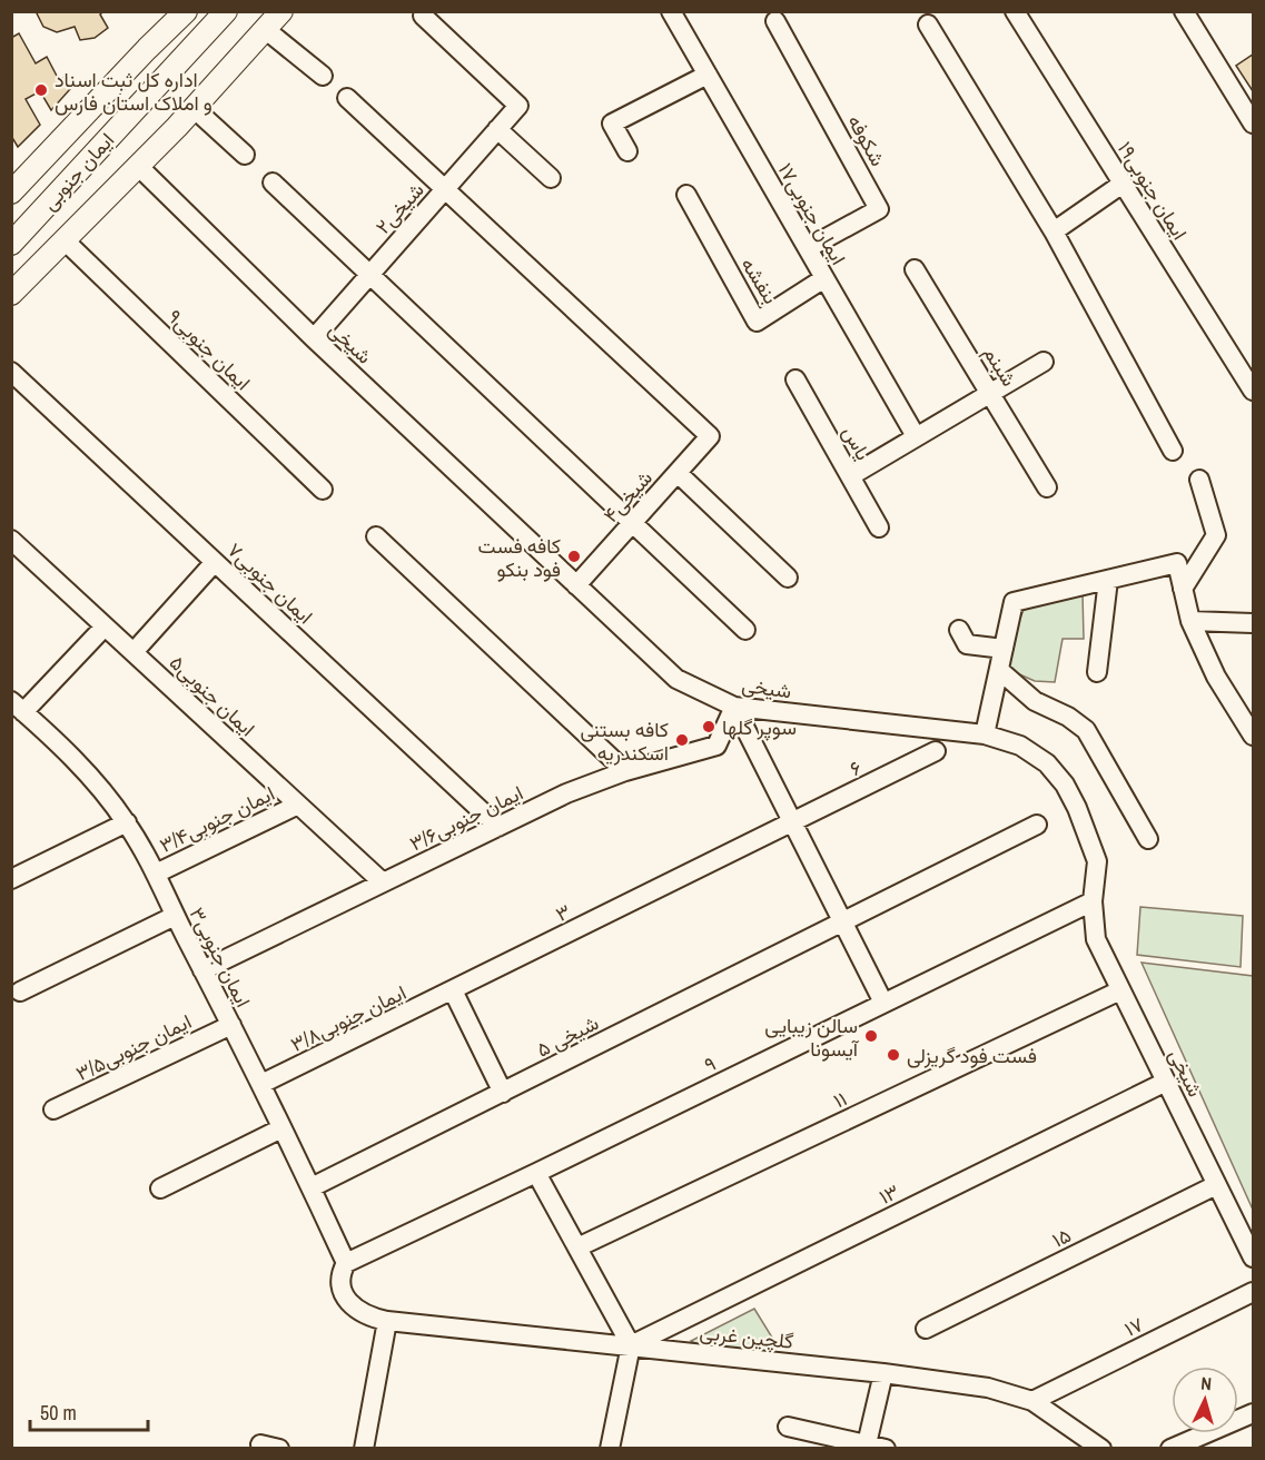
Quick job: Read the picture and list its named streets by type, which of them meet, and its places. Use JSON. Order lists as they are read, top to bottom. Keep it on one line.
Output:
{"streets":{"main road":["ایمان جنوبی"],"street":["شکوفه","ایمان جنوبی۱۹","شیخی۲","ایمان جنوبی۱۷","بنفشه","شیخی","ایمان جنوبی۹","شبنم","یاس","شیخی۴","ایمان جنوبی۷","ایمان جنوبی۵","۶","ایمان جنوبی۳/۶","ایمان جنوبی۳/۴","۳","ایمان جنوبی۳","ایمان جنوبی۳/۸","شیخی ۵","ایمان جنوبی۳/۵","۹","۱۱","۱۳","۱۵","۱۷","گلچین غربی"]},"crossings":[["شکوفه","ایمان جنوبی۱۷"],["ایمان جنوبی","شیخی"],["ایمان جنوبی","ایمان جنوبی۹"],["شیخی۲","شیخی"],["شیخی۲","شیخی۴"],["ایمان جنوبی۱۷","بنفشه"],["شیخی","شیخی۴"],["شیخی","ایمان جنوبی۳/۶"],["شیخی","۹"],["شیخی","۱۱"],["شیخی","۱۳"],["شیخی","۱۵"],["ایمان جنوبی۷","ایمان جنوبی۳/۶"],["ایمان جنوبی۵","ایمان جنوبی۳/۶"],["ایمان جنوبی۵","ایمان جنوبی۳/۴"],["۶","۳"],["ایمان جنوبی۳/۶","ایمان جنوبی۳"],["ایمان جنوبی۳/۴","ایمان جنوبی۳"],["۳","ایمان جنوبی۳/۸"],["ایمان جنوبی۳","ایمان جنوبی۳/۸"],["ایمان جنوبی۳","شیخی ۵"],["ایمان جنوبی۳","ایمان جنوبی۳/۵"],["ایمان جنوبی۳","۹"],["۱۳","گلچین غربی"],["۱۷","گلچین غربی"]],"places":["اداره کل ثبت اسناد و املاک استان فارس","کافه فست فود بنکو","سوپر گلها","کافه بستنی اسکندریه","سالن زیبایی آیسونا","فست فود گریزلی"],"scale_bar":"50 m","north":"top"}
